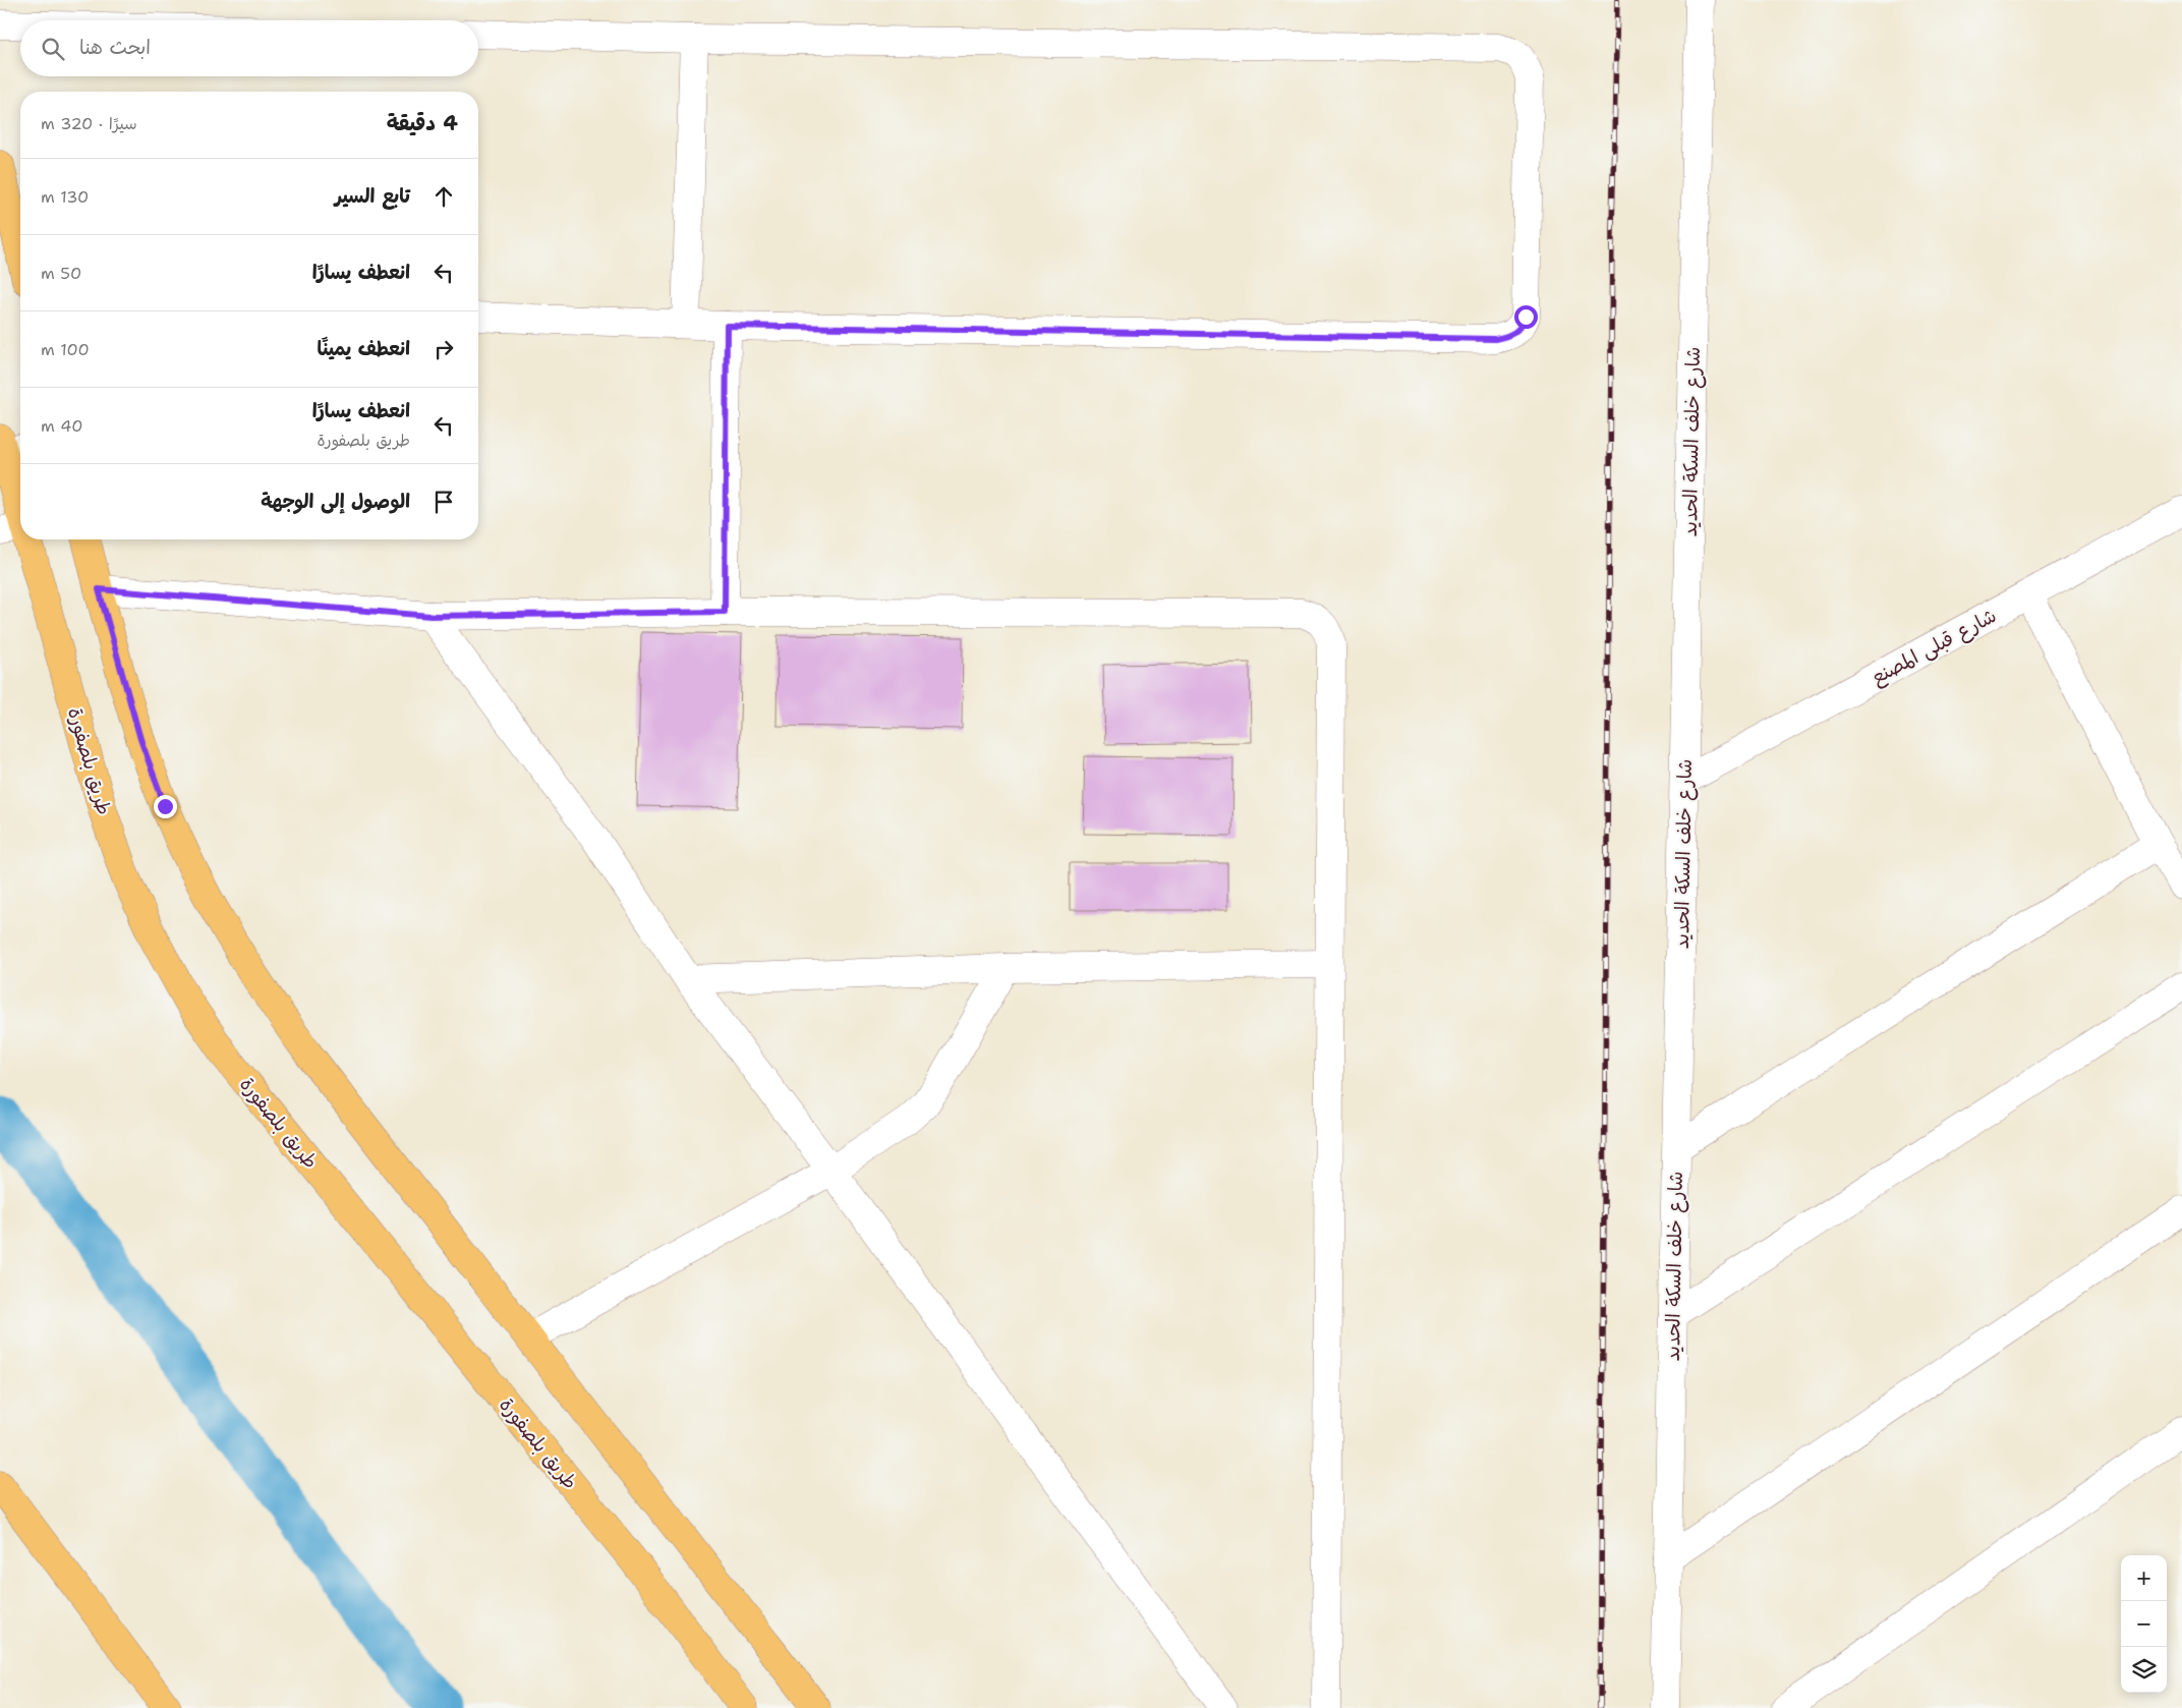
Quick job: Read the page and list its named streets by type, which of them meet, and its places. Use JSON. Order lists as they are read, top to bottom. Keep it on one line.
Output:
{"streets":{"main road":["طريق بلصفورة"],"street":["شارع خلف السكة الحديد","شارع قبلى المصنع"]},"crossings":[["شارع خلف السكة الحديد","شارع قبلى المصنع"]],"page":{"search":"ابحث هنا","heading":["4 دقيقة","سيرًا · 320 m"],"list":[["تابع السير","130 m"],["انعطف يسارًا","50 m"],["انعطف يمينًا","100 m"],["انعطف يسارًا","طريق بلصفورة","40 m"],"الوصول إلى الوجهة"],"map_buttons":["+","−"]}}
